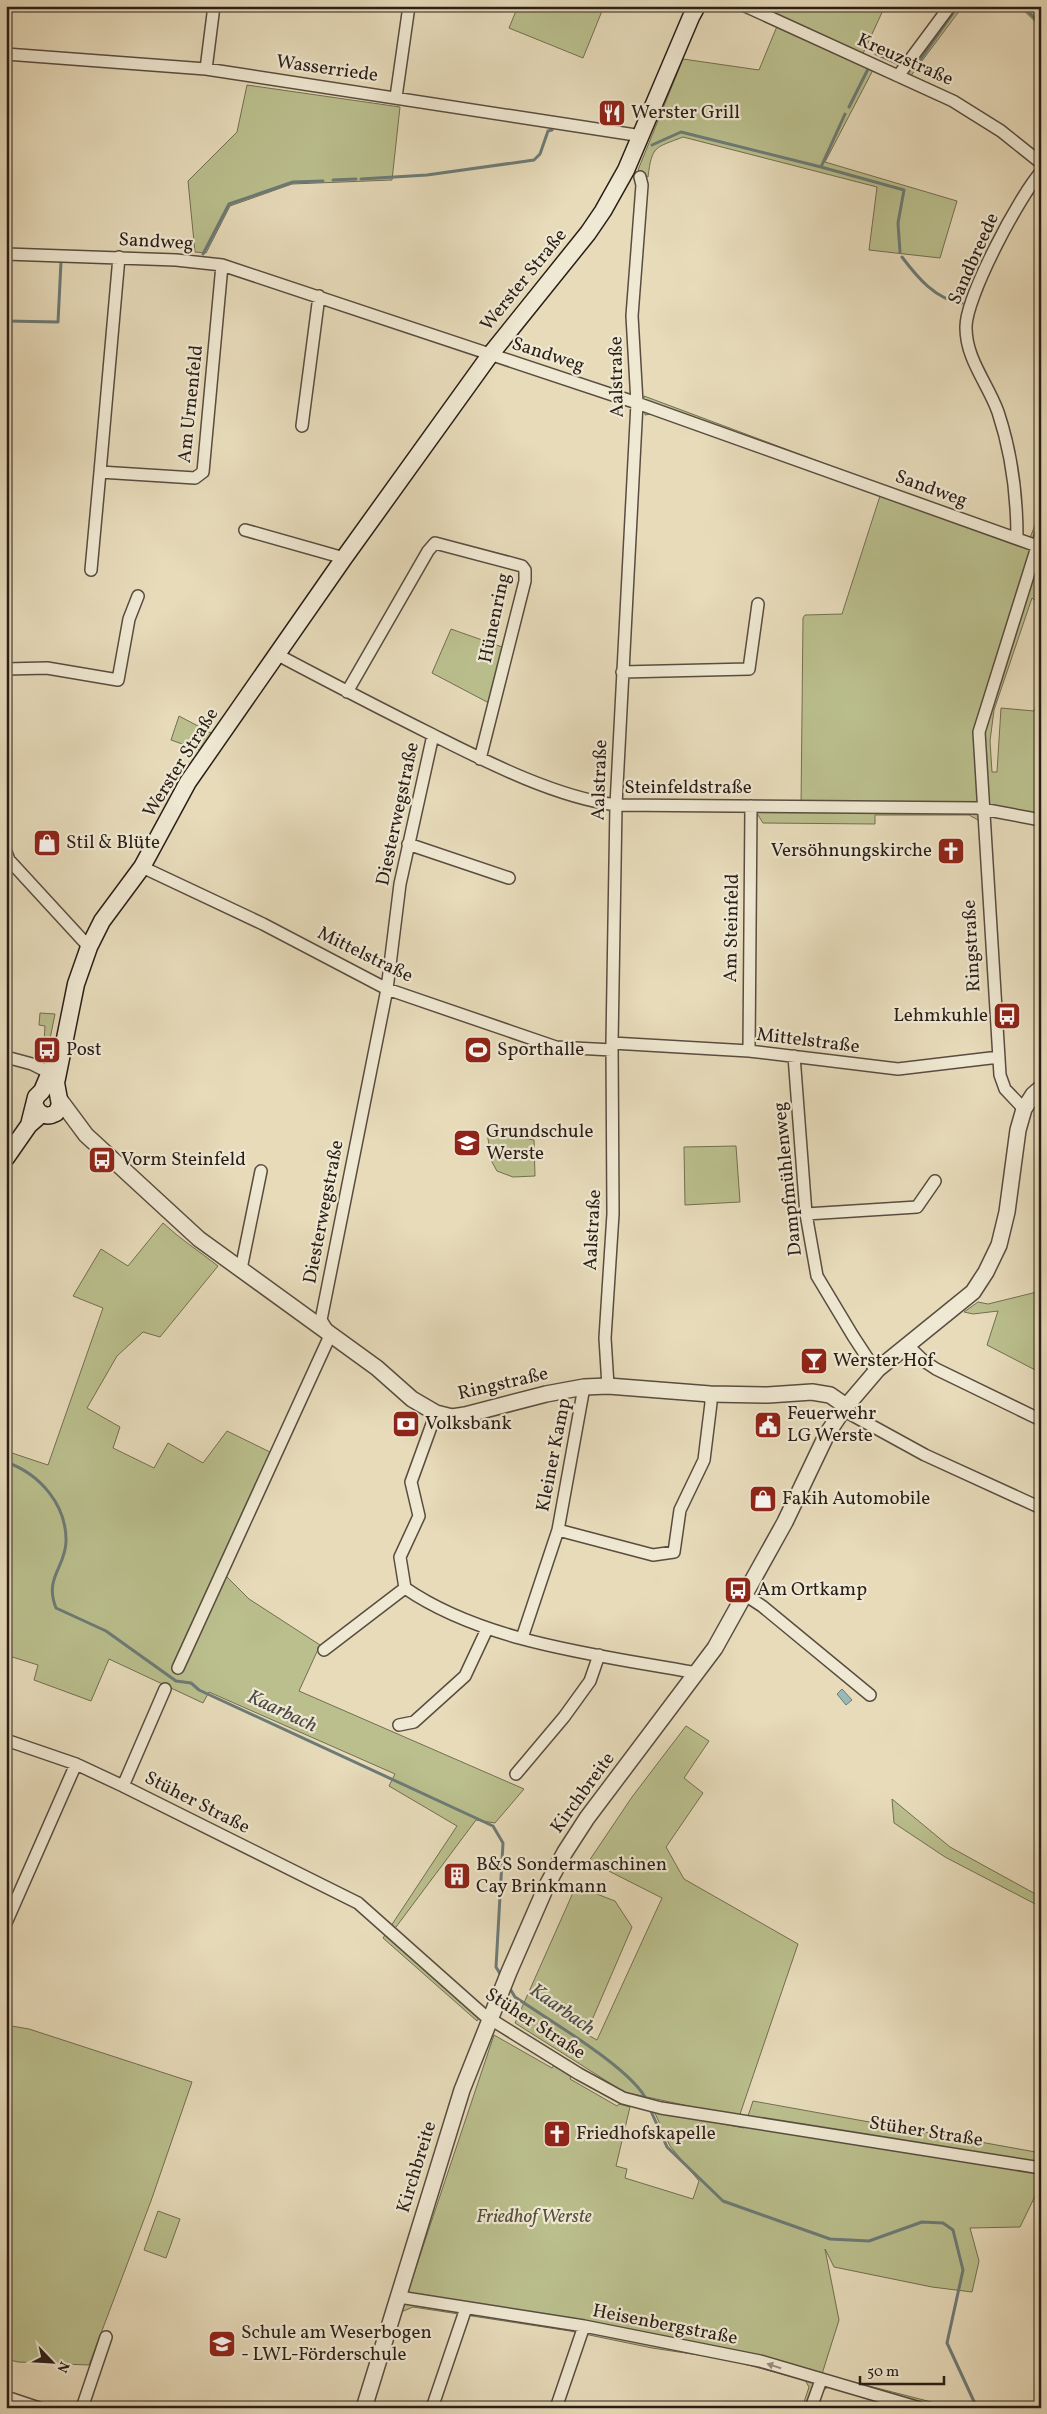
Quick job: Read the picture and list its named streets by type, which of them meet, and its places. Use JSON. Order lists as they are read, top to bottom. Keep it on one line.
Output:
{"streets":{"main road":["Werster Straße"],"street":["Kreuzstraße","Wasserriede","Sandweg","Sandbreede","Aalstraße","Am Urnenfeld","Hünenring","Steinfeldstraße","Diesterwegstraße","Am Steinfeld","Ringstraße","Mittelstraße","Dampfmühlenweg","Kleiner Kamp","Kirchbreite","Stüher Straße","Heisenbergstraße"]},"crossings":[["Wasserriede","Werster Straße"],["Sandweg","Sandbreede"],["Sandweg","Werster Straße"],["Sandweg","Aalstraße"],["Sandweg","Am Urnenfeld"],["Sandweg","Ringstraße"],["Werster Straße","Steinfeldstraße"],["Werster Straße","Ringstraße"],["Werster Straße","Mittelstraße"],["Aalstraße","Steinfeldstraße"],["Aalstraße","Ringstraße"],["Aalstraße","Mittelstraße"],["Hünenring","Steinfeldstraße"],["Steinfeldstraße","Diesterwegstraße"],["Steinfeldstraße","Am Steinfeld"],["Steinfeldstraße","Ringstraße"],["Diesterwegstraße","Ringstraße"],["Diesterwegstraße","Mittelstraße"],["Am Steinfeld","Mittelstraße"],["Ringstraße","Mittelstraße"],["Ringstraße","Kleiner Kamp"],["Ringstraße","Kirchbreite"],["Mittelstraße","Dampfmühlenweg"],["Kirchbreite","Stüher Straße"],["Kirchbreite","Heisenbergstraße"]],"one_way":["Heisenbergstraße"],"water":["Kaarbach"],"parks":["Friedhof Werste"],"places":{"restaurant":["Werster Grill"],"shop":["Stil & Blüte","Fakih Automobile"],"church":["Versöhnungskirche","Friedhofskapelle"],"bus stop":["Lehmkuhle","Post","Vorm Steinfeld","Am Ortkamp"],"sports":["Sporthalle"],"school or university":["Grundschule Werste","Schule am Weserbogen - LWL-Förderschule"],"bar":["Werster Hof"],"bank":["Volksbank"],"public building":["Feuerwehr LG Werste"],"building":["B&S Sondermaschinen Cay Brinkmann"]},"scale_bar":"50 m","north":"bottom right"}
